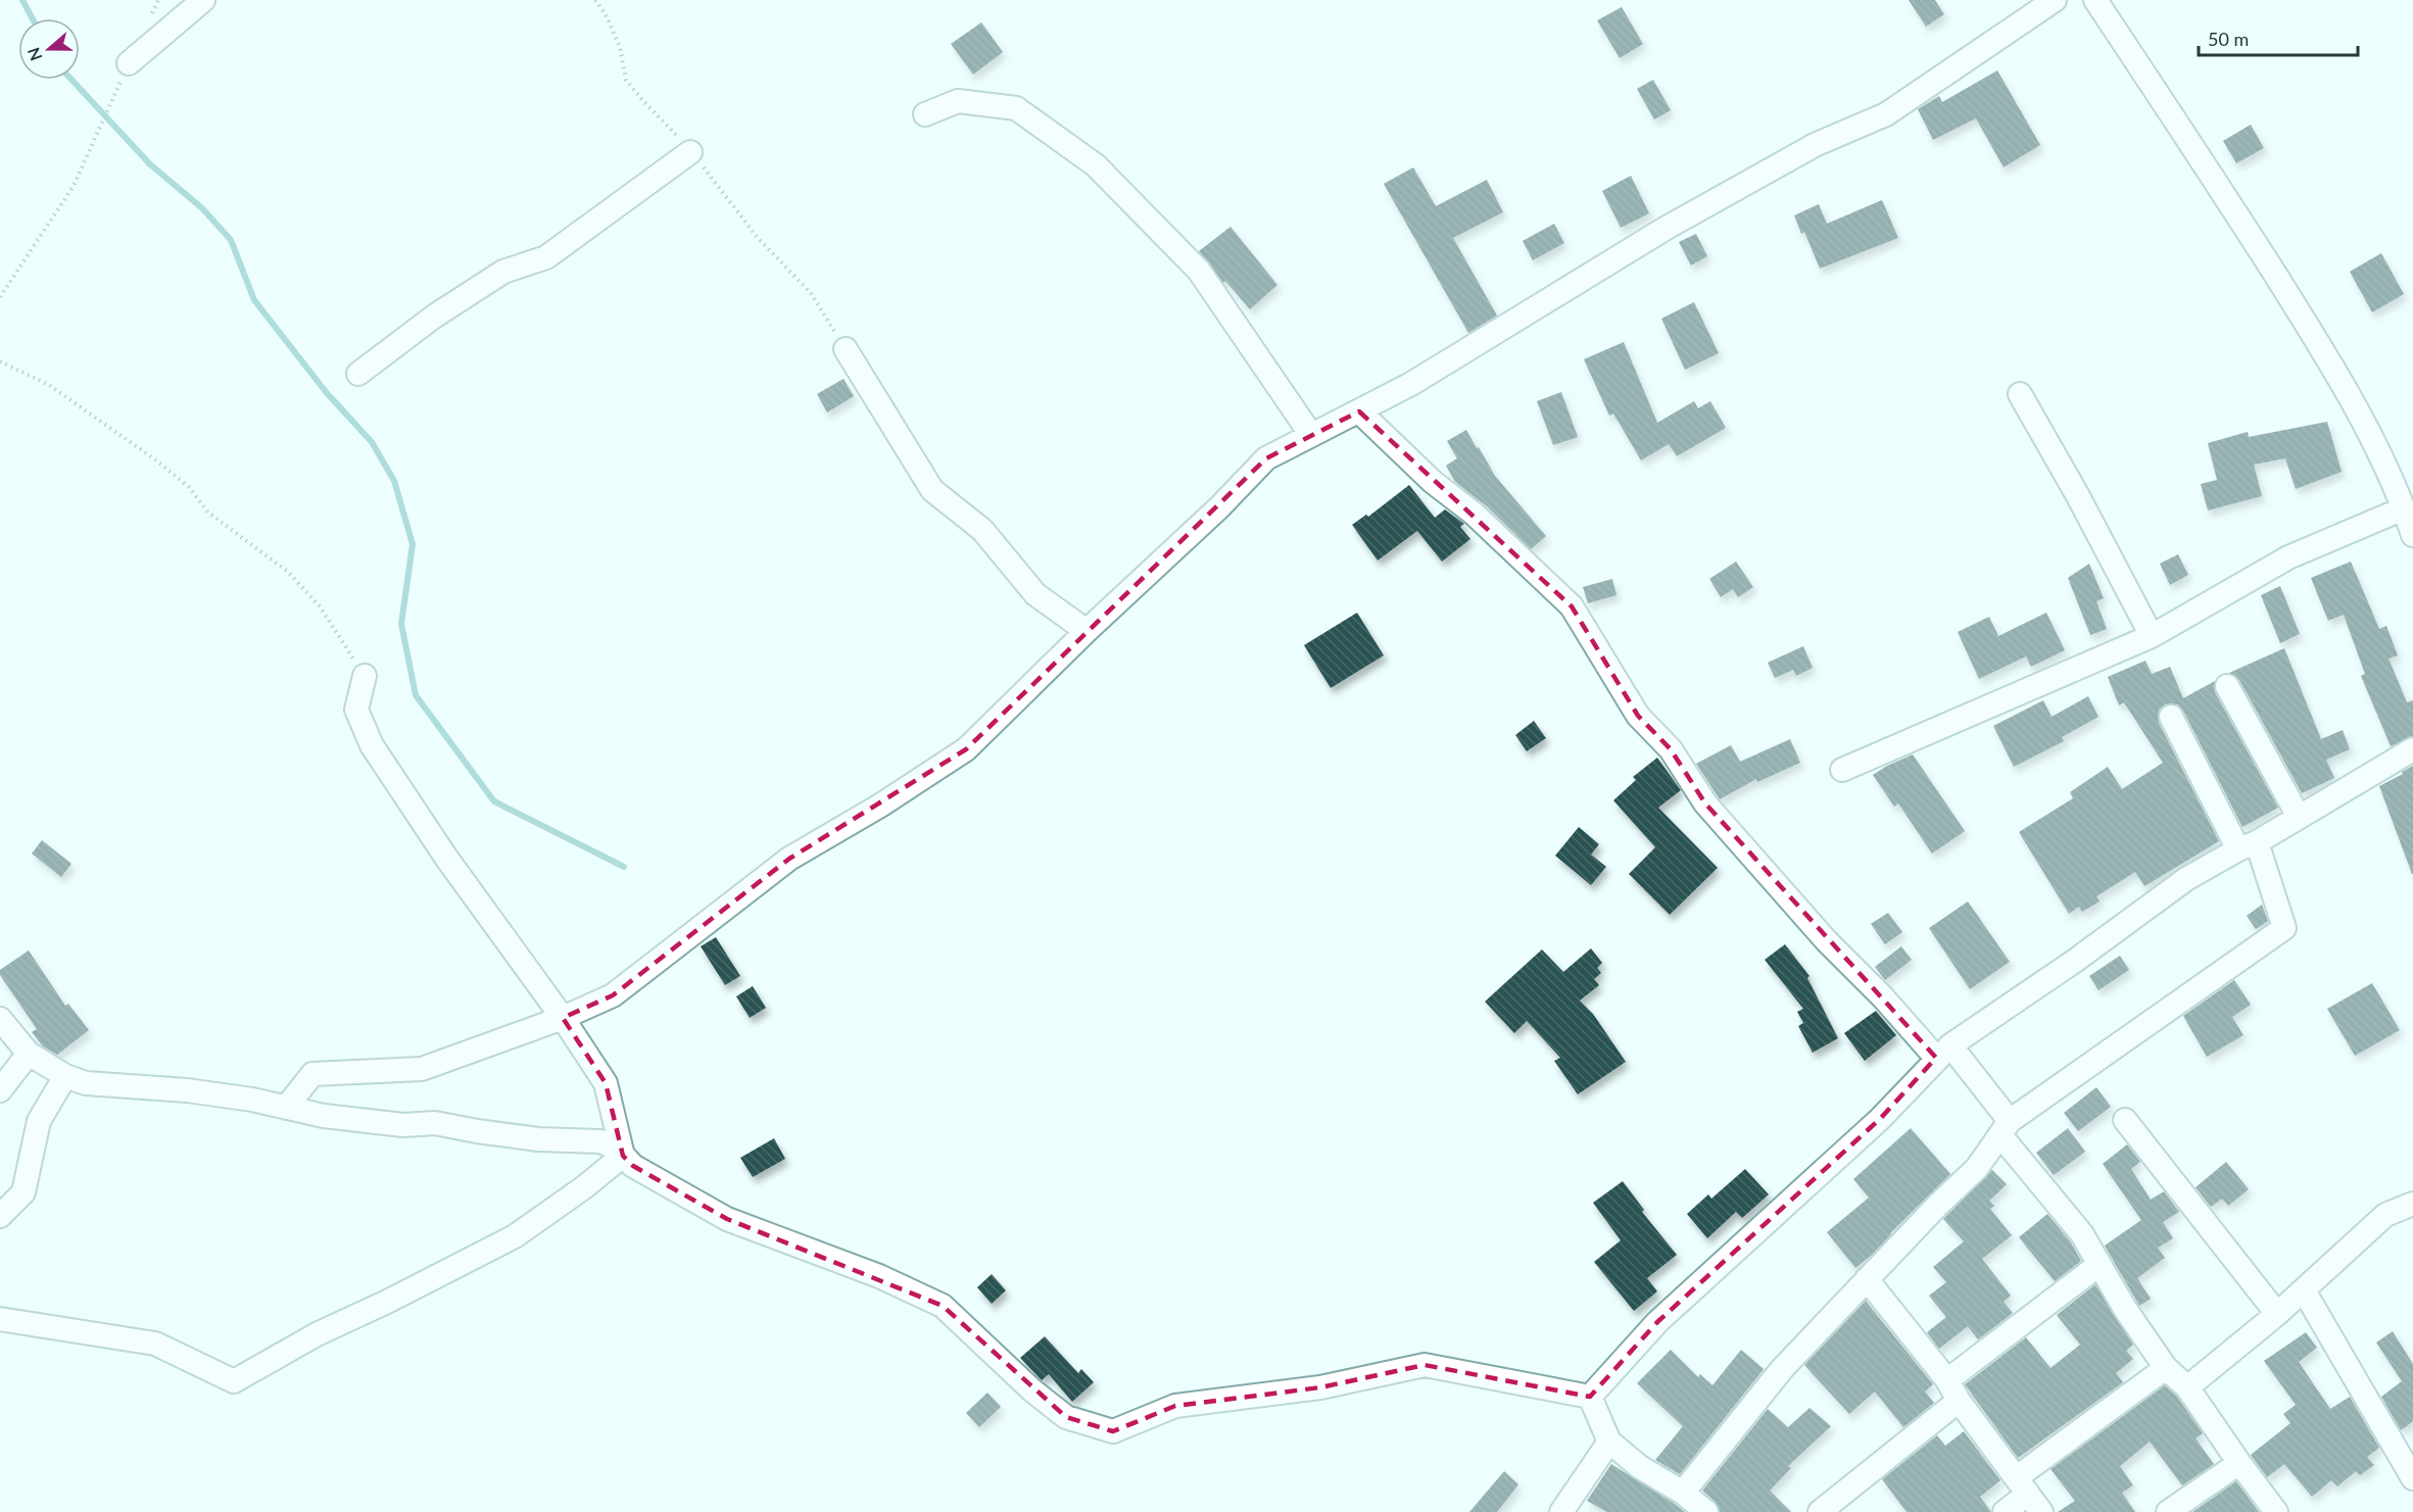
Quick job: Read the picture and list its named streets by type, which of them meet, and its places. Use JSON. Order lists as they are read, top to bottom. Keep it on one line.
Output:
{"scale_bar":"50 m","north":"left"}
